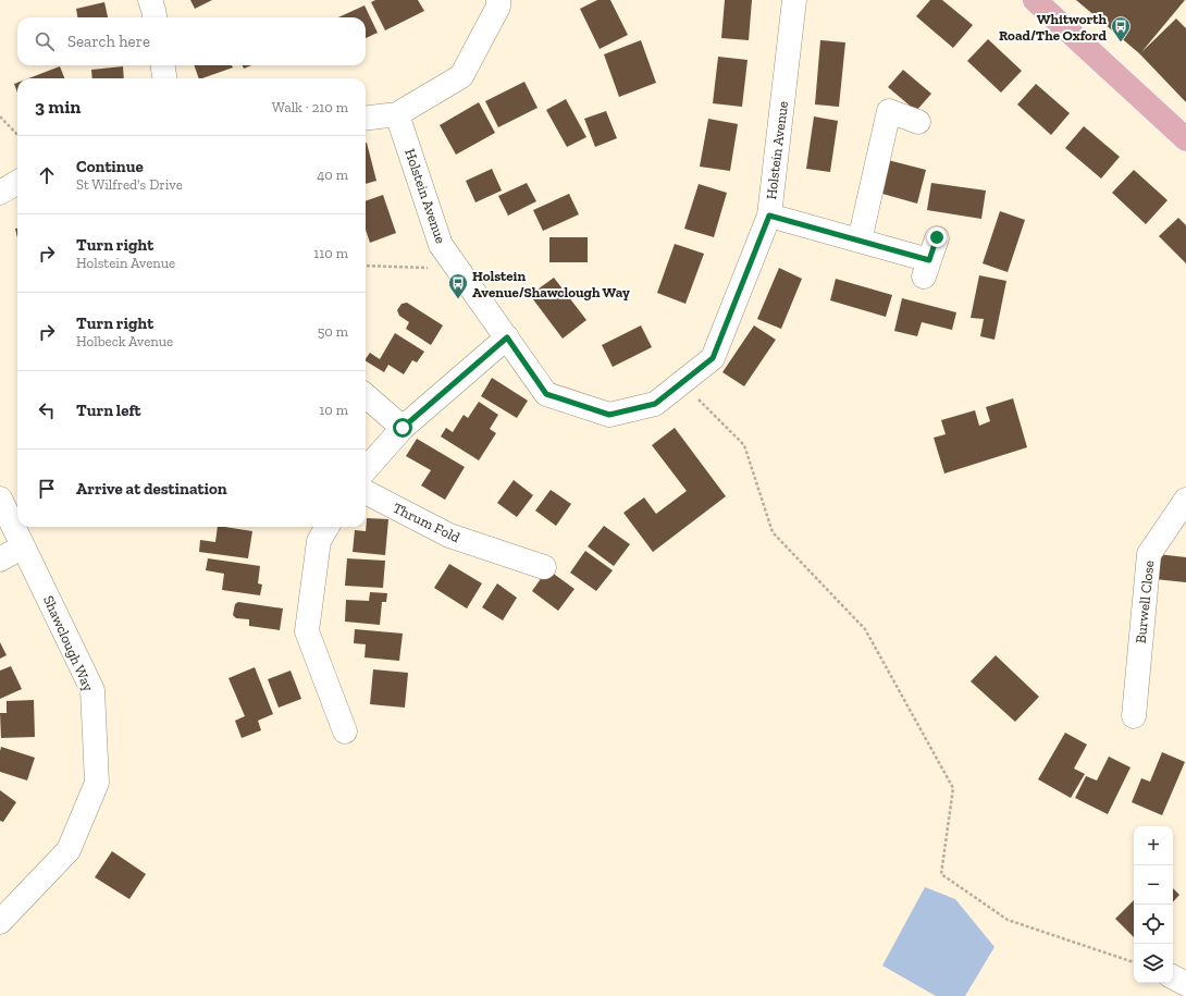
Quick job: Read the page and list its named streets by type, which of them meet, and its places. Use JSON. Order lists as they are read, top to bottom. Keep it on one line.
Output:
{"streets":{"street":["Holstein Avenue","Thrum Fold","Burwell Close","Shawclough Way"]},"places":{"bus stop":["Whitworth Road/The Oxford","Holstein Avenue/Shawclough Way"]},"page":{"search":"Search here","heading":["3 min","Walk · 210 m"],"list":[["Continue","St Wilfred's Drive","40 m"],["Turn right","Holstein Avenue","110 m"],["Turn right","Holbeck Avenue","50 m"],["Turn left","10 m"],"Arrive at destination"],"map_buttons":["+","−"]}}
